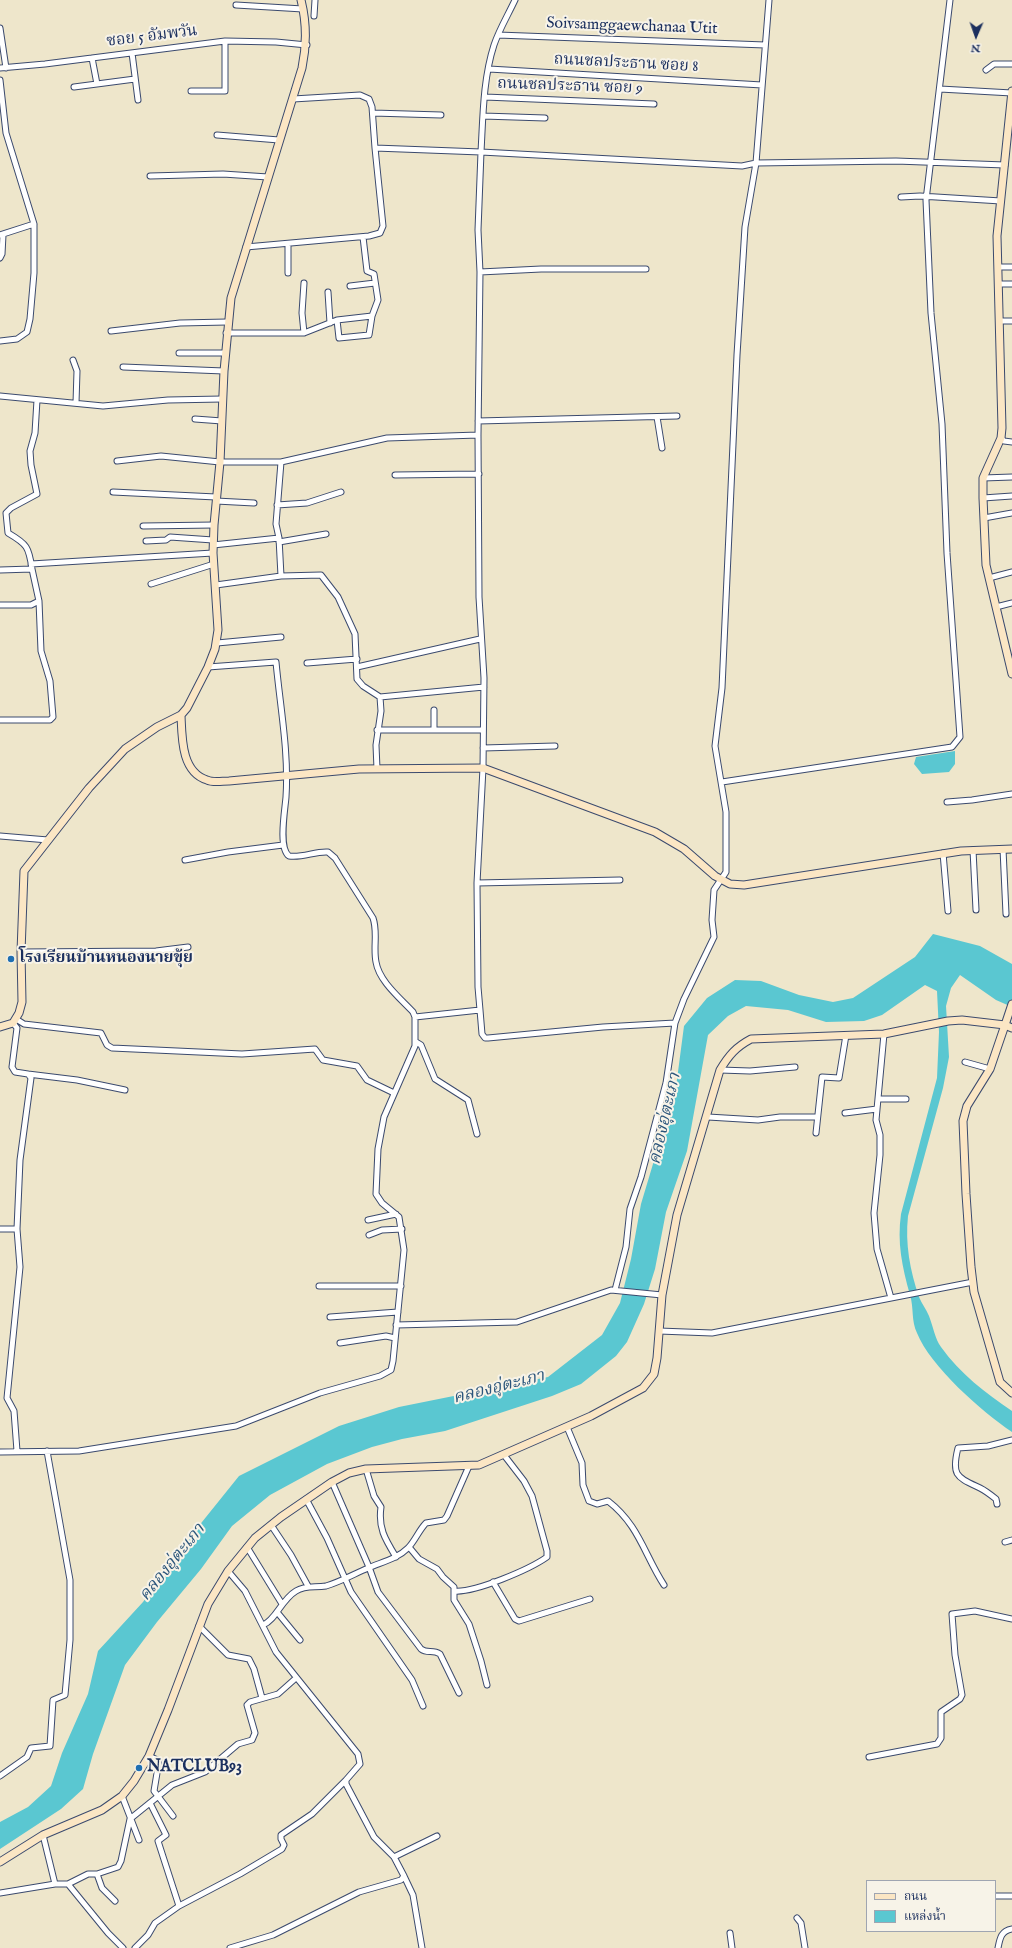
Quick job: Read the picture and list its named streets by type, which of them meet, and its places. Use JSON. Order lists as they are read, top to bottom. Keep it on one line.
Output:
{"streets":{"street":["Soivsamggaewchanaa Utit","ซอย 5 อัมพวัน","ถนนชลประธาน ซอย 8","ถนนชลประธาน ซอย 9"]},"water":["คลองอุ่ตะเภา"],"places":["โรงเรียนบ้านหนองนายขุ้ย","NATCLUB93"],"legend":["ถนน","แหล่งน้ำ"],"north":"bottom"}
